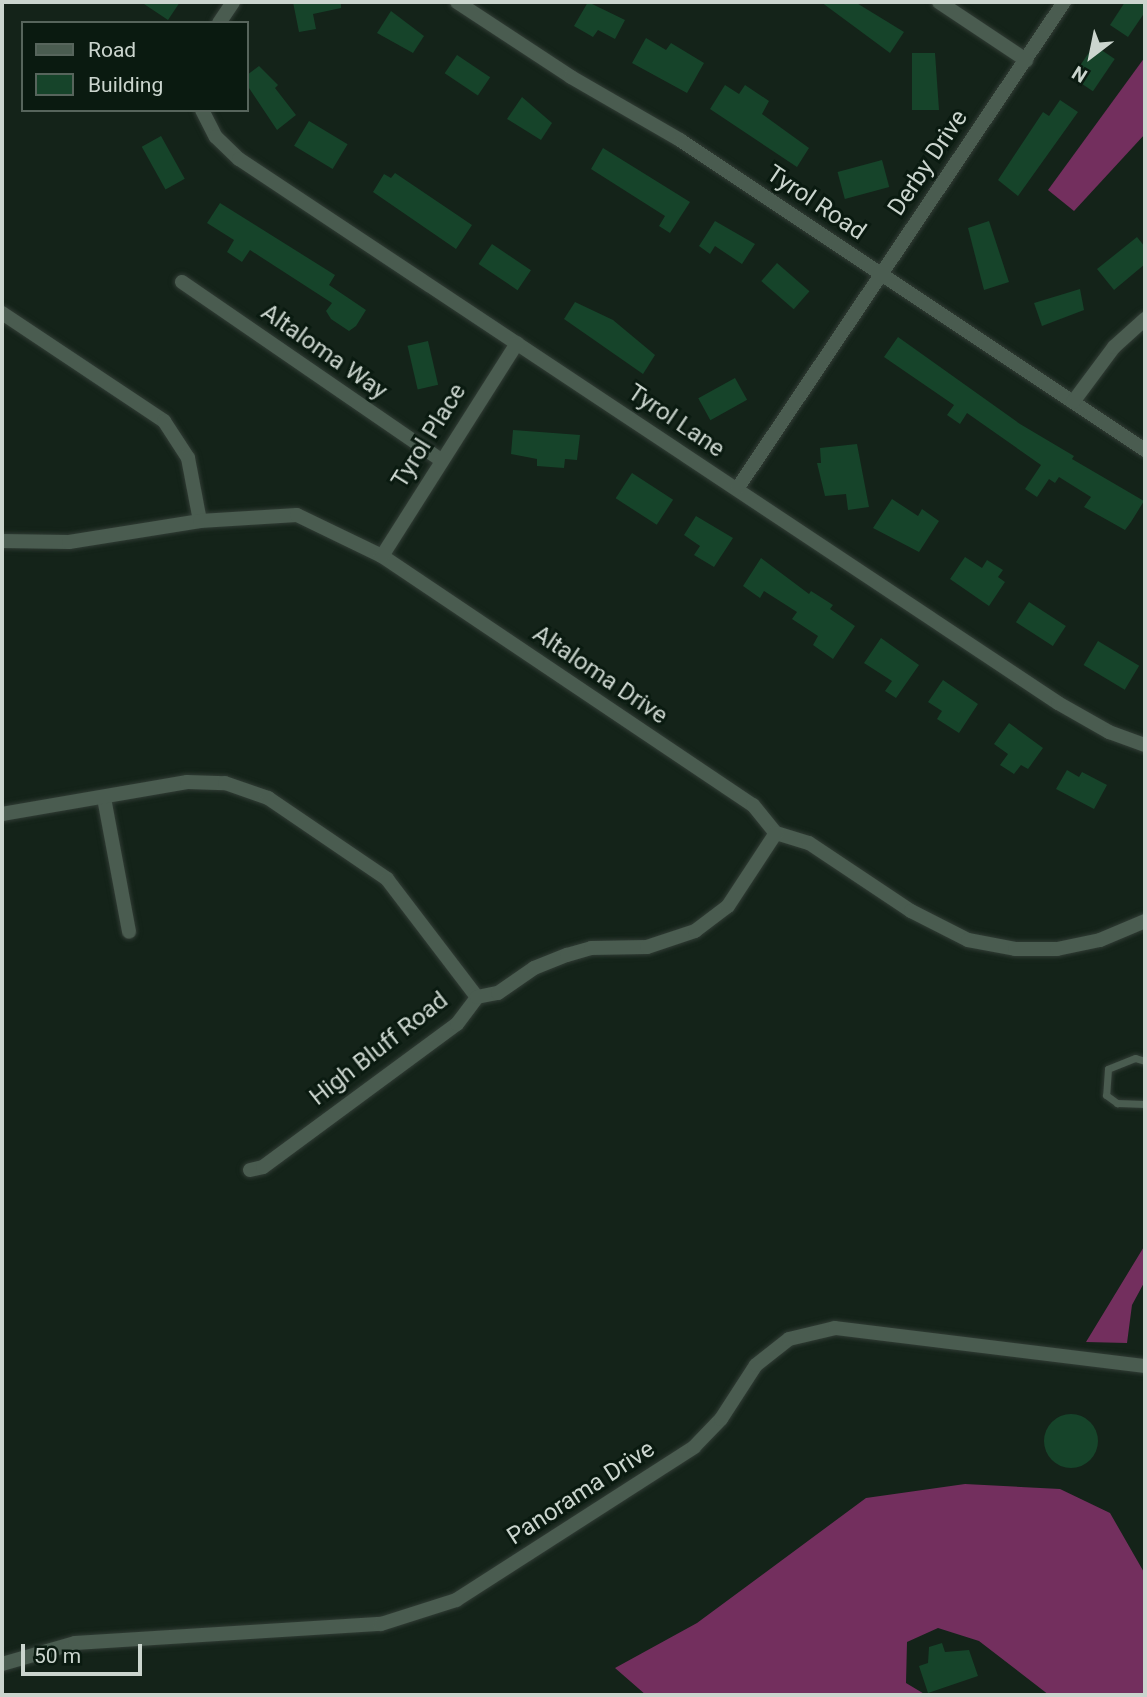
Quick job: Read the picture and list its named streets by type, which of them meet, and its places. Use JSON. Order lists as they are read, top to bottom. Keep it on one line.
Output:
{"streets":{"street":["Derby Drive","Tyrol Road","Altaloma Way","Tyrol Lane","Tyrol Place","Altaloma Drive","High Bluff Road","Panorama Drive"]},"crossings":[["Derby Drive","Tyrol Road"],["Derby Drive","Tyrol Lane"],["Altaloma Way","Tyrol Place"],["Tyrol Lane","Tyrol Place"],["Tyrol Place","Altaloma Drive"],["Altaloma Drive","High Bluff Road"]],"legend":["Road","Building"],"scale_bar":"50 m","north":"bottom left"}
